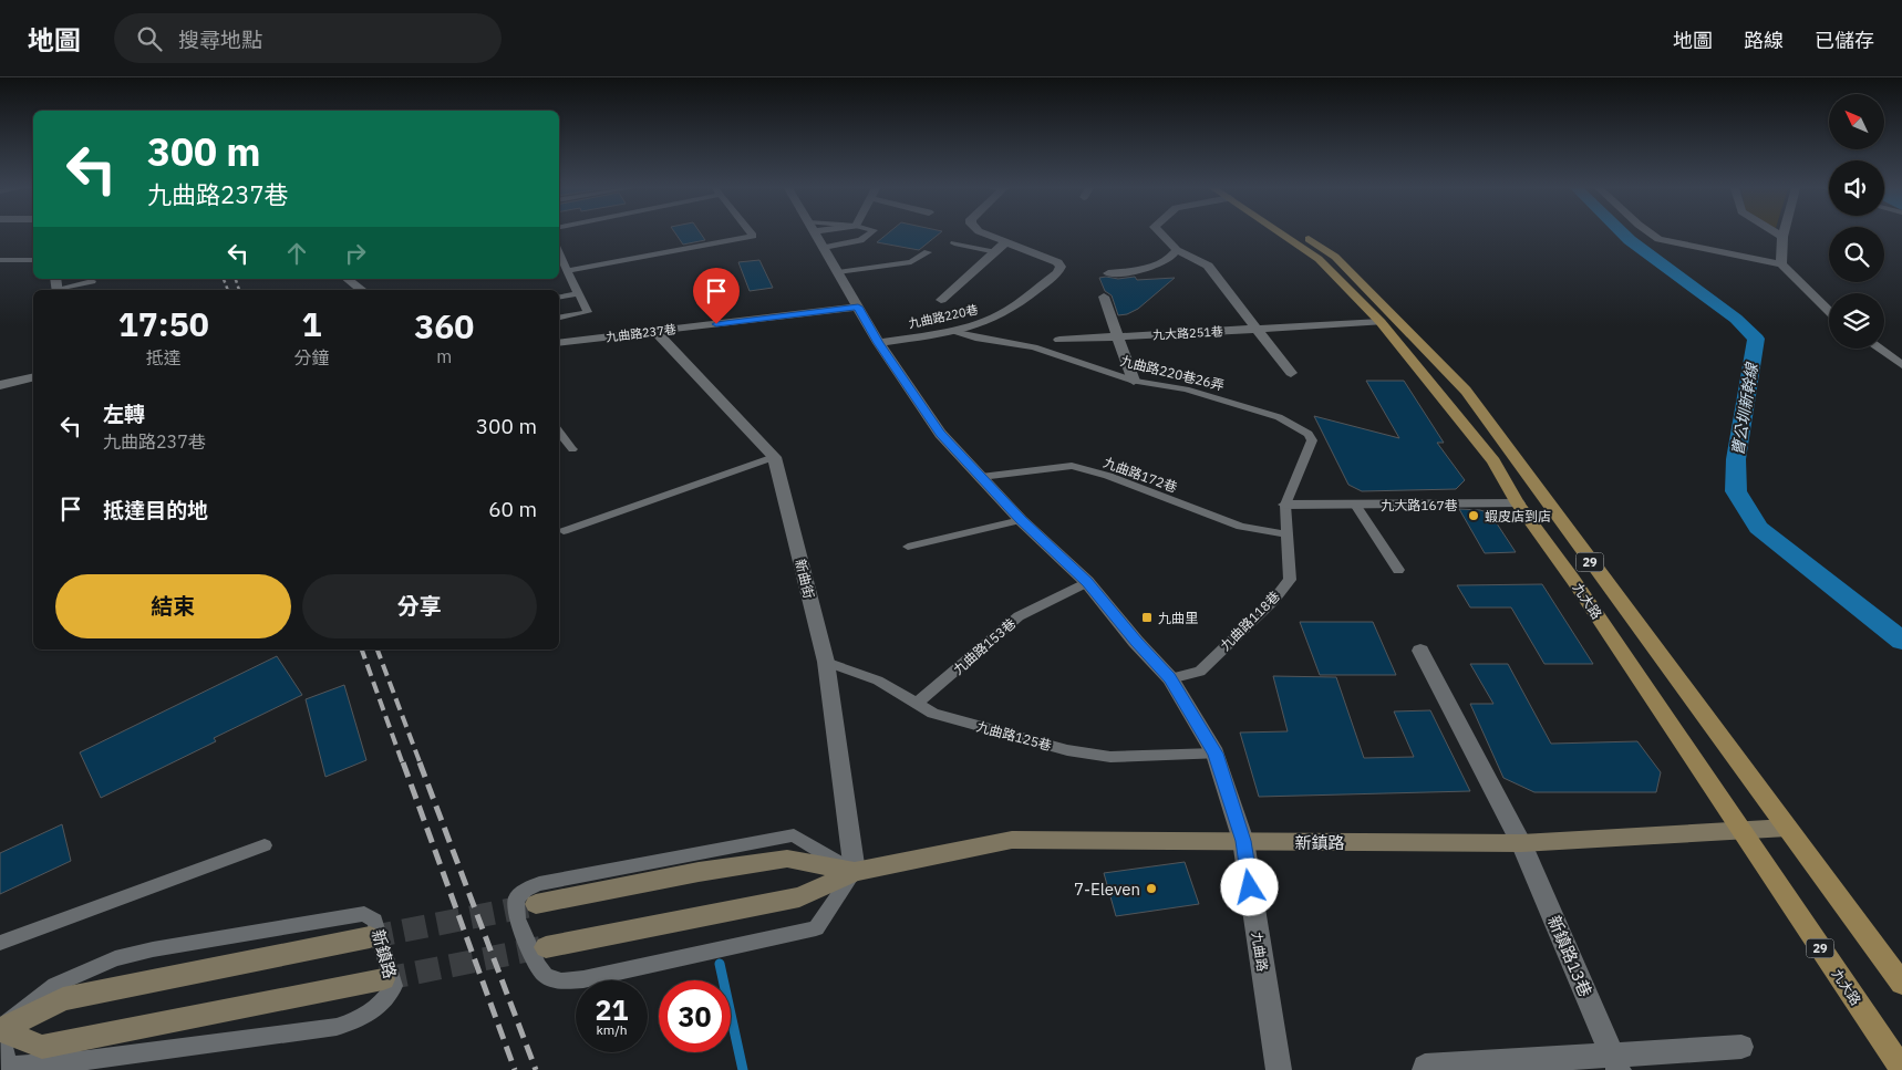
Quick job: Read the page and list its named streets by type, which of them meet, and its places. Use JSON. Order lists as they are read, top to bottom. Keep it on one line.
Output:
{"streets":{"main road":["29","九大路"],"street":["九曲路220巷","九曲路237巷","九大路251巷","九大路167巷","新曲街","新鎮路","九曲路","新鎮路13巷"],"lane":["九曲路220巷26弄","九曲路172巷","九曲路118巷","九曲路153巷","九曲路125巷"]},"crossings":[["九曲路220巷","九曲路220巷26弄"],["九曲路220巷","九曲路"],["九曲路237巷","新曲街"],["九曲路237巷","九曲路"],["九大路251巷","九大路"],["九曲路220巷26弄","九曲路172巷"],["九曲路220巷26弄","九大路167巷"],["九曲路220巷26弄","九曲路118巷"],["九曲路172巷","九曲路118巷"],["九曲路172巷","九曲路"],["九大路167巷","九大路"],["新曲街","九曲路125巷"],["新曲街","新鎮路"],["九大路","新鎮路"],["九曲路118巷","九曲路"],["九曲路153巷","九曲路125巷"],["九曲路153巷","九曲路"],["九曲路125巷","九曲路"],["新鎮路","九曲路"],["新鎮路","新鎮路13巷"]],"water":["曹公圳新幹線"],"places":{"other":["蝦皮店到店","7-Eleven"],"transit":["九曲里"]},"north":"top left","page":{"header":"地圖","search":"搜尋地點","nav":["地圖","路線","已儲存"],"turn":["300 m","九曲路237巷"],"eta":["17:50","抵達","1","分鐘","360","m"],"list":[{"name":"左轉","note":"九曲路237巷","value":"300 m"},{"name":"抵達目的地","value":"60 m"}],"buttons":["結束","分享"],"speed":"21 km/h","limit":"30"}}
